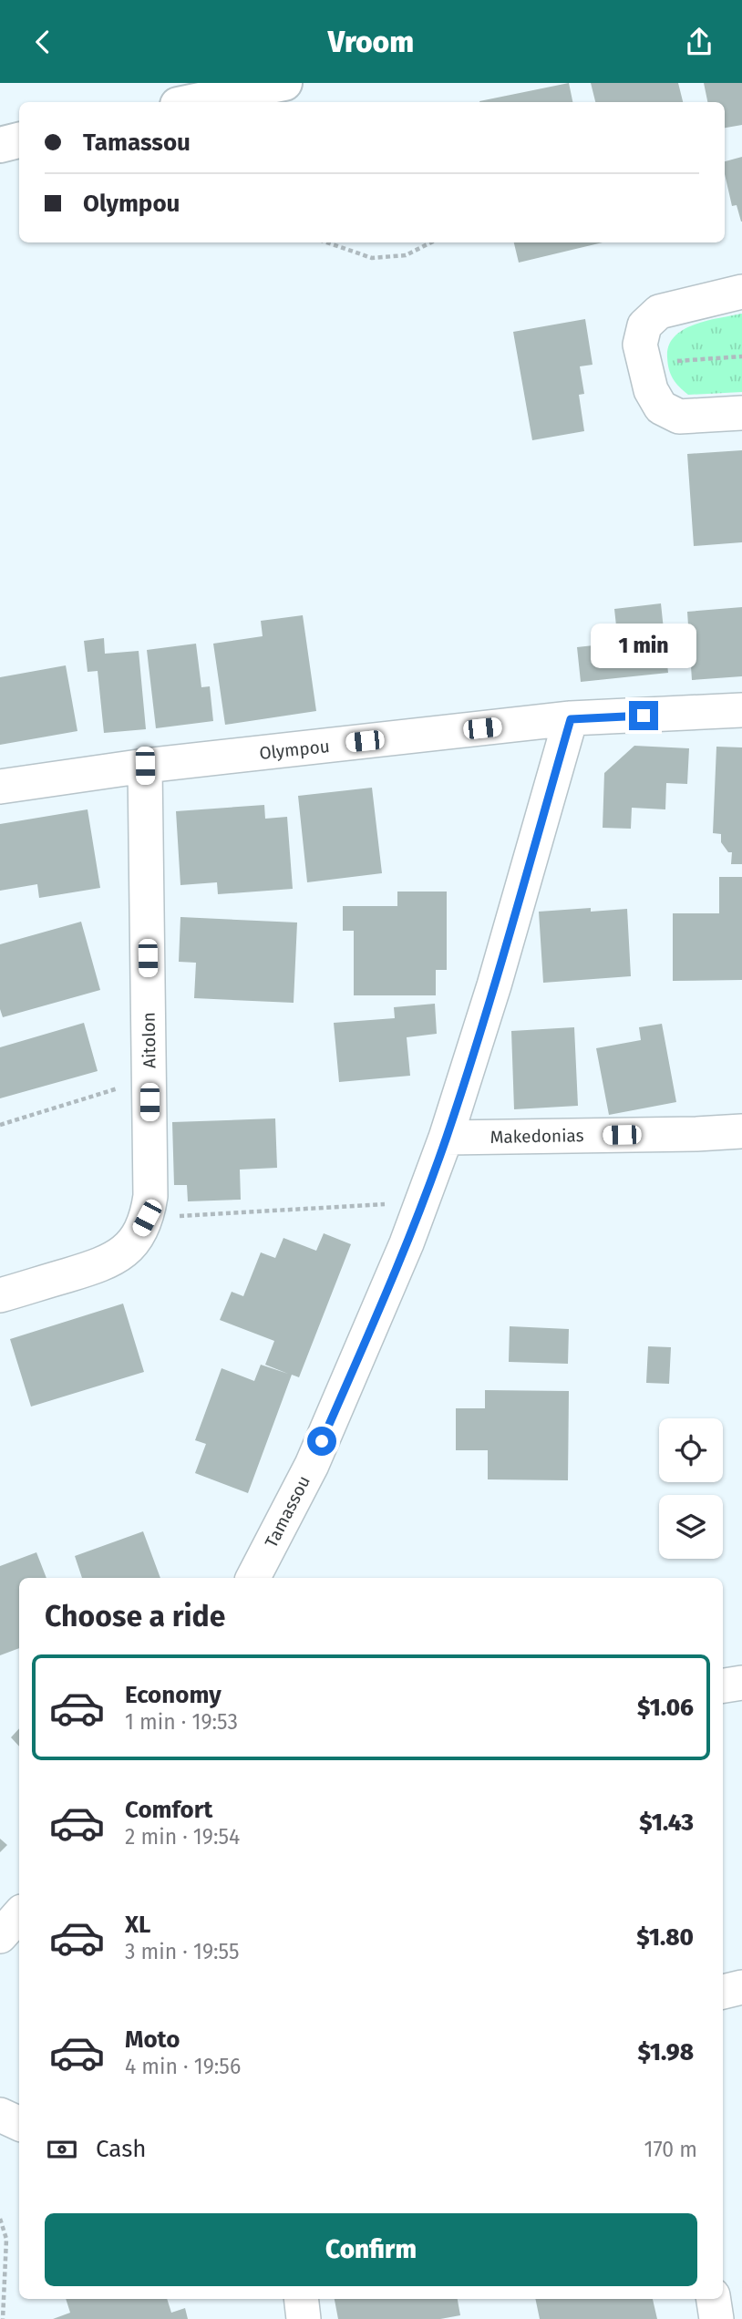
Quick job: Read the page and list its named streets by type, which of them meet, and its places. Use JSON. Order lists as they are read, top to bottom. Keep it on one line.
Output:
{"streets":{"street":["Olympou","Aitolon","Makedonias","Tamassou"]},"crossings":[["Olympou","Aitolon"],["Olympou","Tamassou"],["Makedonias","Tamassou"]],"page":{"header":"Vroom","banner":["Tamassou","Olympou"],"bubble":"1 min","heading":"Choose a ride","list":[{"name":"Economy","note":"1 min · 19:53","value":"$1.06"},{"name":"Comfort","note":"2 min · 19:54","value":"$1.43"},{"name":"XL","note":"3 min · 19:55","value":"$1.80"},{"name":"Moto","note":"4 min · 19:56","value":"$1.98"}],"pay":["Cash","170 m"],"buttons":"Confirm"}}
